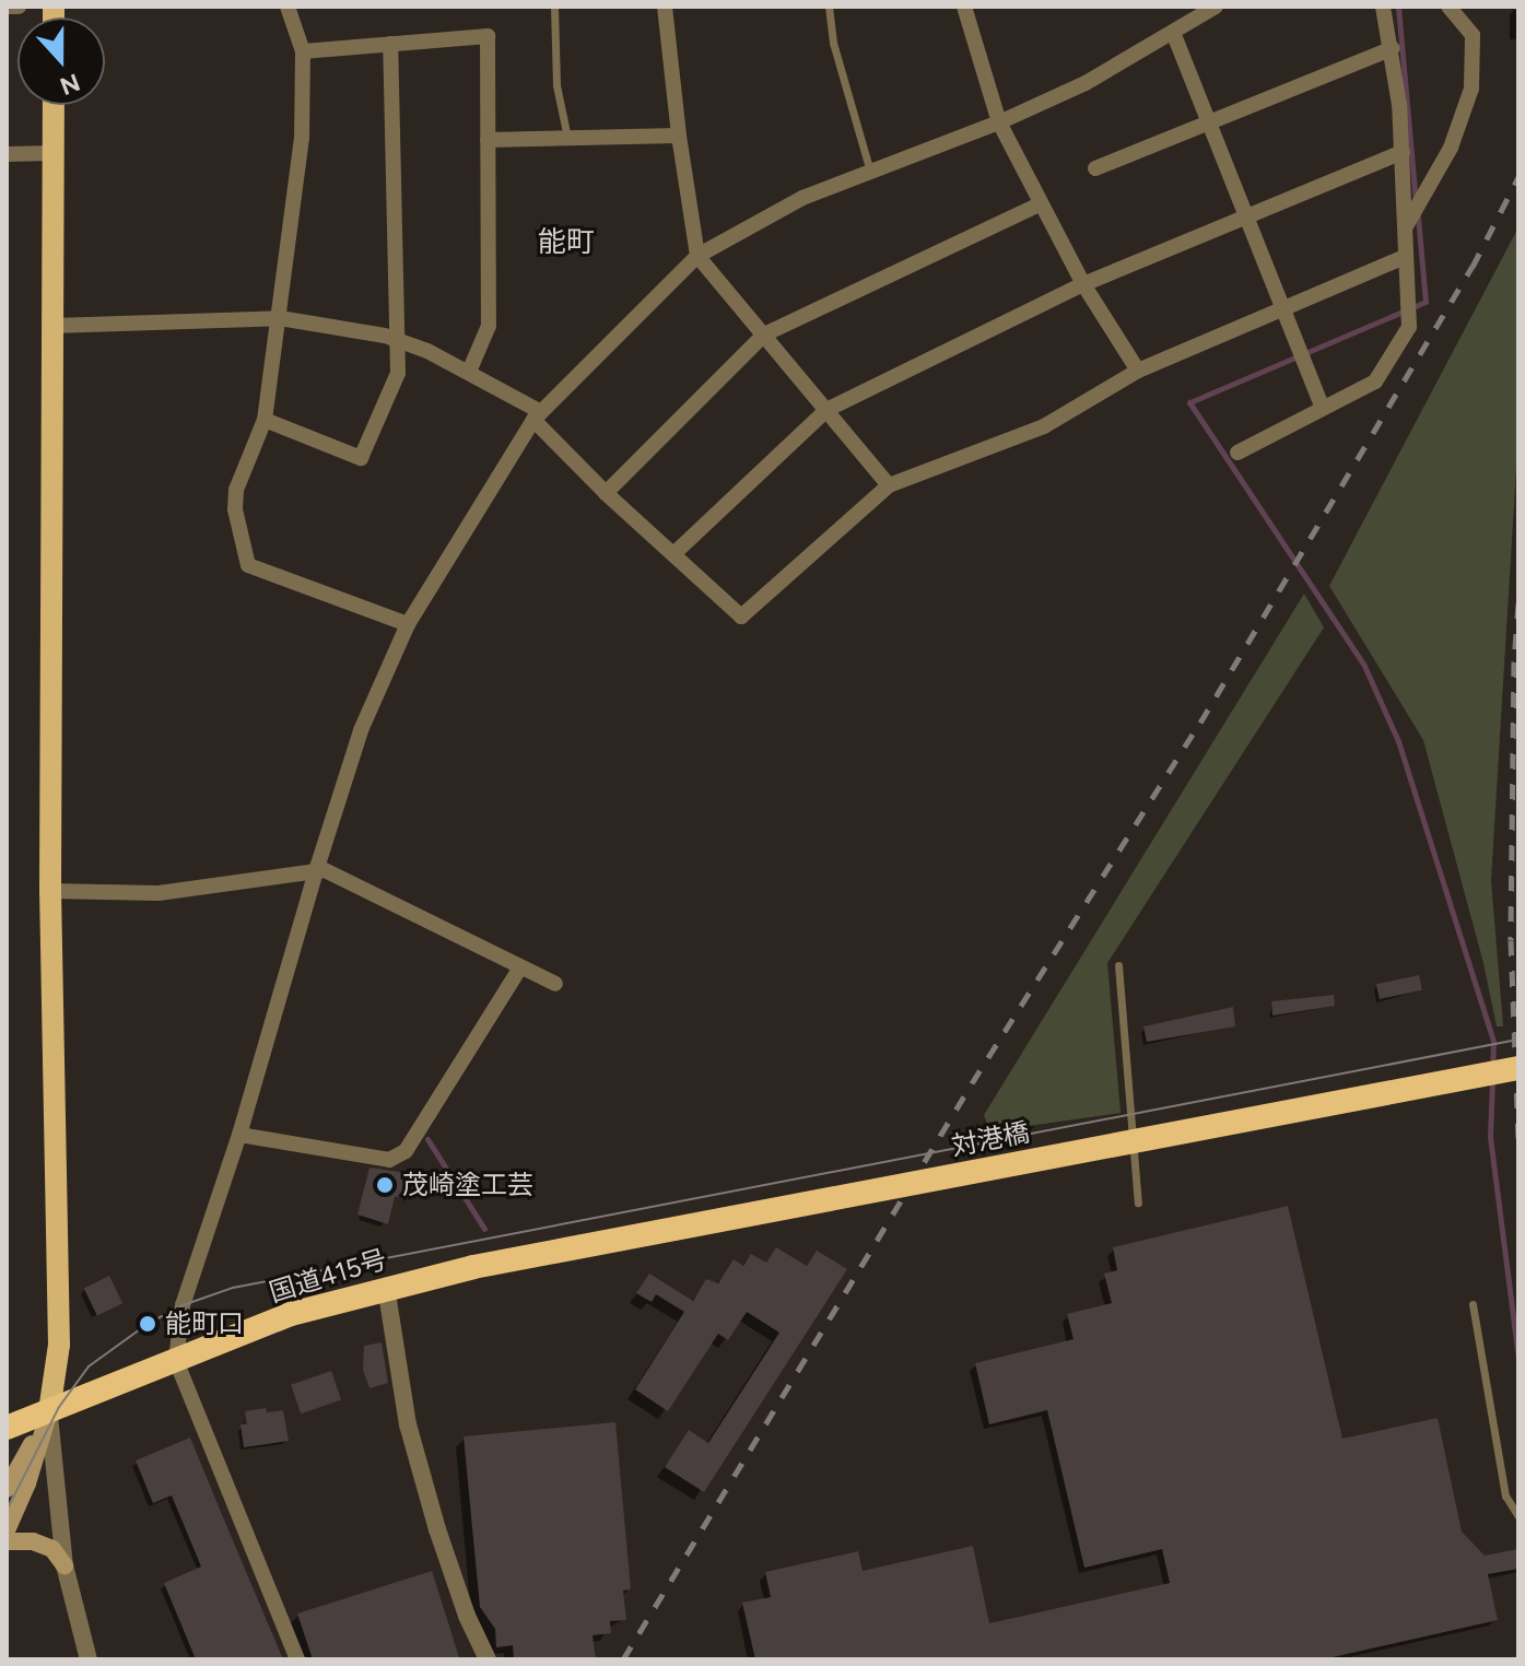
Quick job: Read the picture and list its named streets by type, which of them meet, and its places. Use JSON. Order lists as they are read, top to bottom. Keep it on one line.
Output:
{"streets":{"highway":["対港橋","国道415号"]},"crossings":[["対港橋","国道415号"]],"districts":["能町"],"places":["茂崎塗工芸","能町口"],"north":"bottom"}
